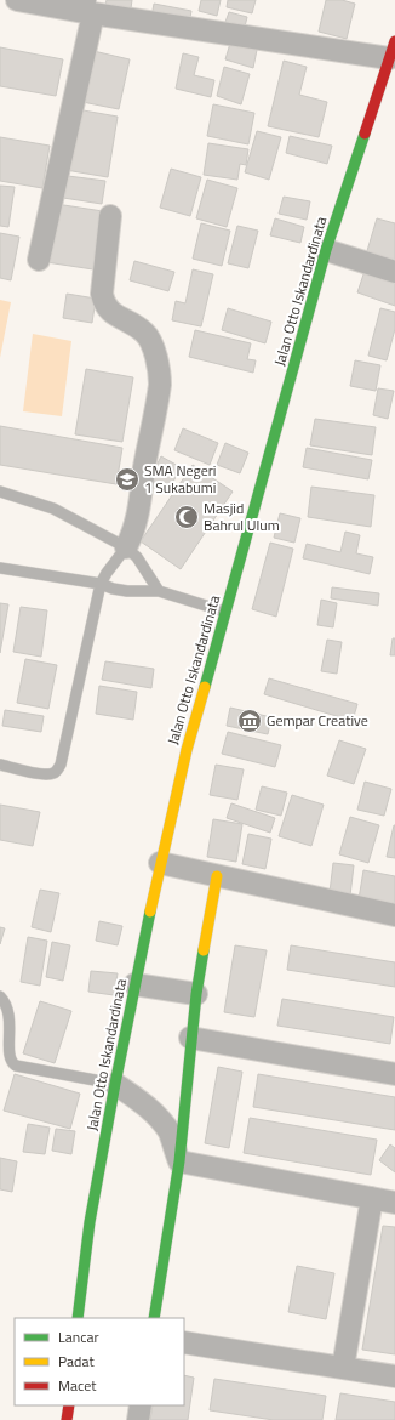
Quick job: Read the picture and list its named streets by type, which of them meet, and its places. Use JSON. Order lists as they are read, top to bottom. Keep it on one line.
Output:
{"streets":{"main road":["Jalan Otto Iskandardinata"]},"places":{"school or university":["SMA Negeri 1 Sukabumi"],"mosque":["Masjid Bahrul Ulum"],"museum":["Gempar Creative"]},"legend":["Lancar","Padat","Macet"]}
